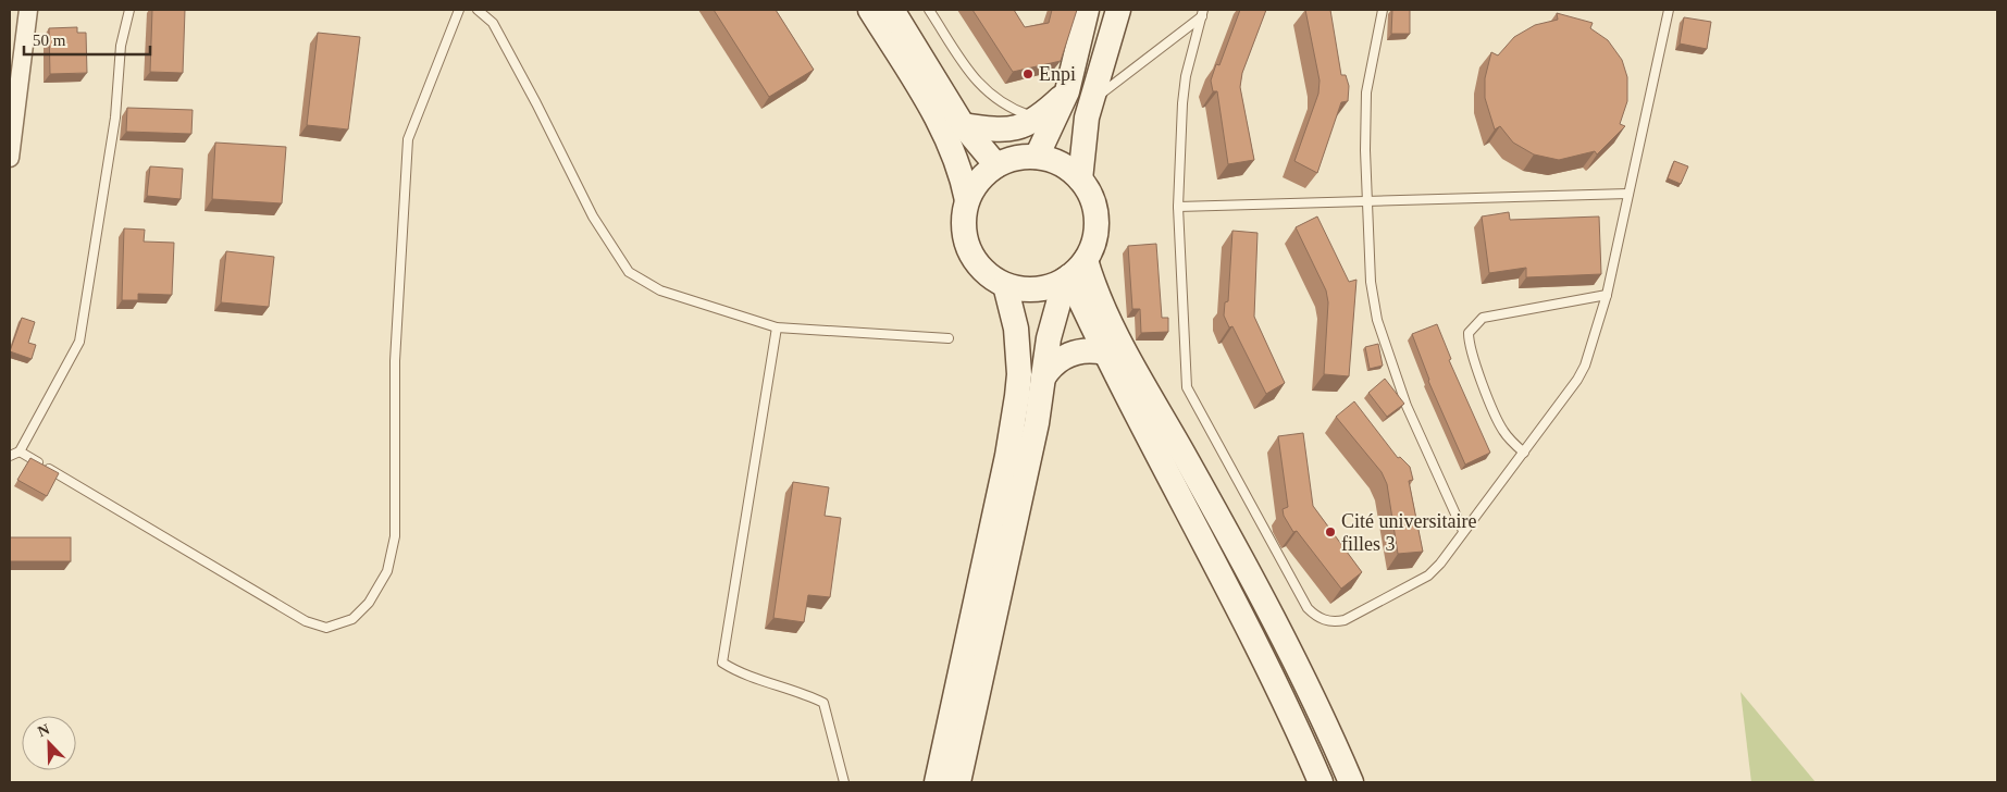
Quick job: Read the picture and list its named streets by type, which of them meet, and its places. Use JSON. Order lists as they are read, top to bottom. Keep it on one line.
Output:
{"places":["Enpi","Cité universitaire filles 3"],"scale_bar":"50 m","north":"top left"}
